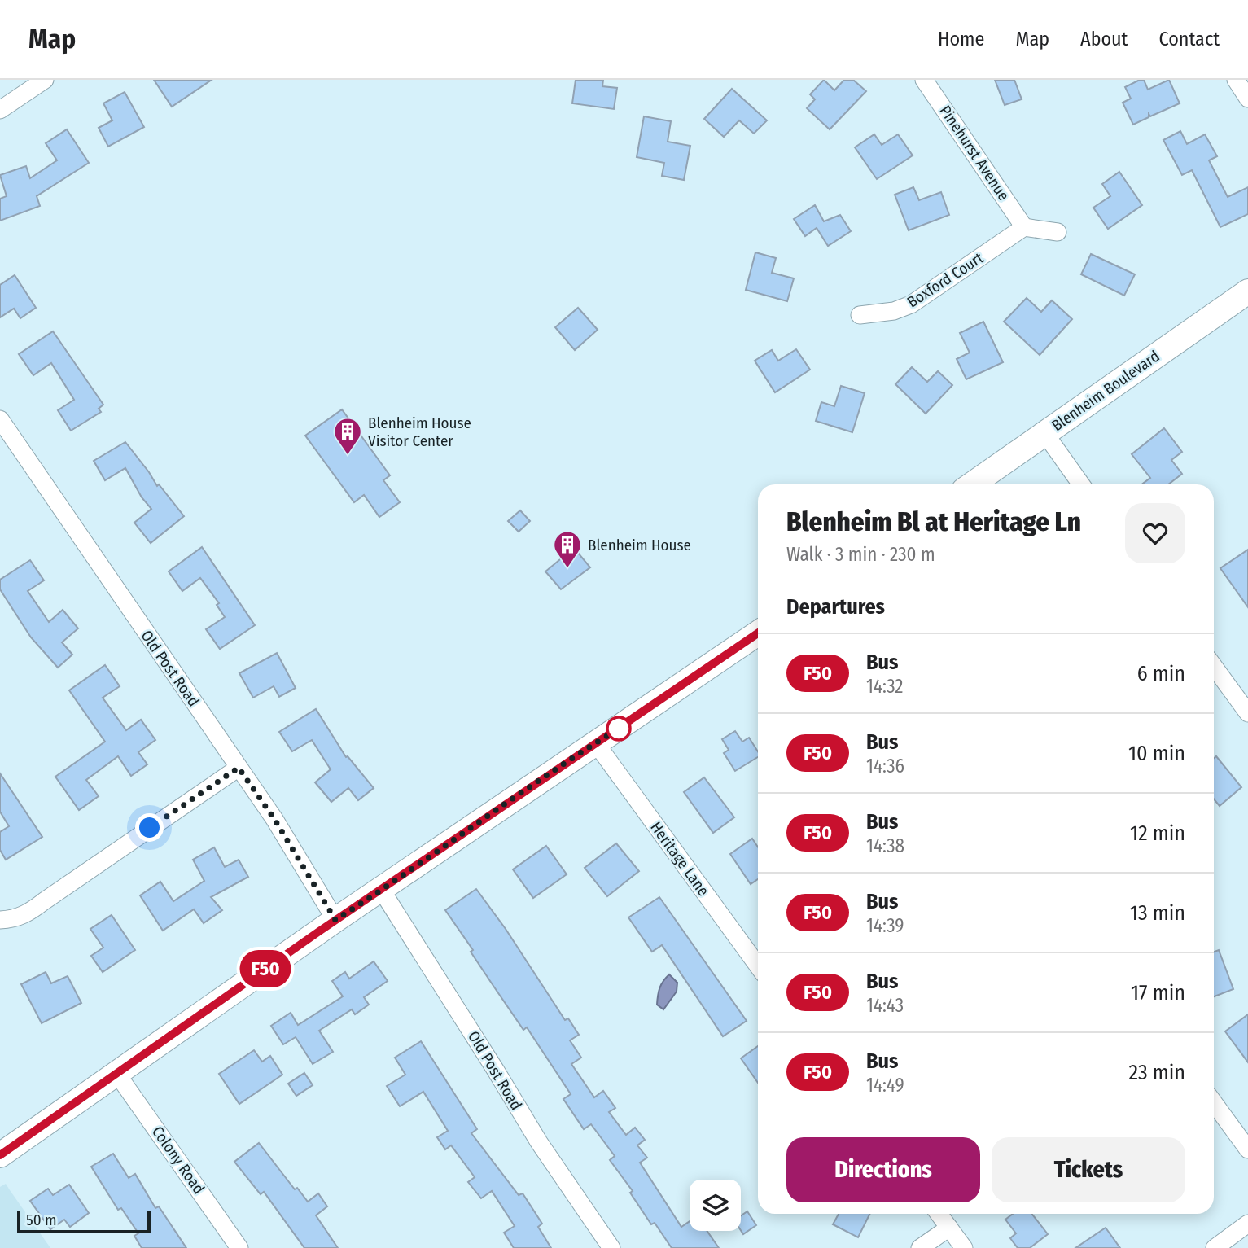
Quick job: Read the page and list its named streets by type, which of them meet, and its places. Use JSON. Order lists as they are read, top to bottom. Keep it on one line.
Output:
{"streets":{"main road":["Blenheim Boulevard"],"street":["Pinehurst Avenue","Boxford Court","Old Post Road","Heritage Lane","Colony Road"]},"crossings":[["Pinehurst Avenue","Boxford Court"]],"places":{"building":["Blenheim House Visitor Center","Blenheim House"]},"lines":["bus line F50"],"scale_bar":"50 m","page":{"header":"Map","nav":["Home","Map","About","Contact"],"on_map":"F50","heading":[["Blenheim Bl at Heritage Ln","Walk · 3 min · 230 m"],"Departures"],"list":[{"mark":"F50","name":"Bus","note":"14:32","value":"6 min"},{"mark":"F50","name":"Bus","note":"14:36","value":"10 min"},{"mark":"F50","name":"Bus","note":"14:38","value":"12 min"},{"mark":"F50","name":"Bus","note":"14:39","value":"13 min"},{"mark":"F50","name":"Bus","note":"14:43","value":"17 min"},{"mark":"F50","name":"Bus","note":"14:49","value":"23 min"}],"buttons":["Directions","Tickets"],"scale":"50 m"}}
